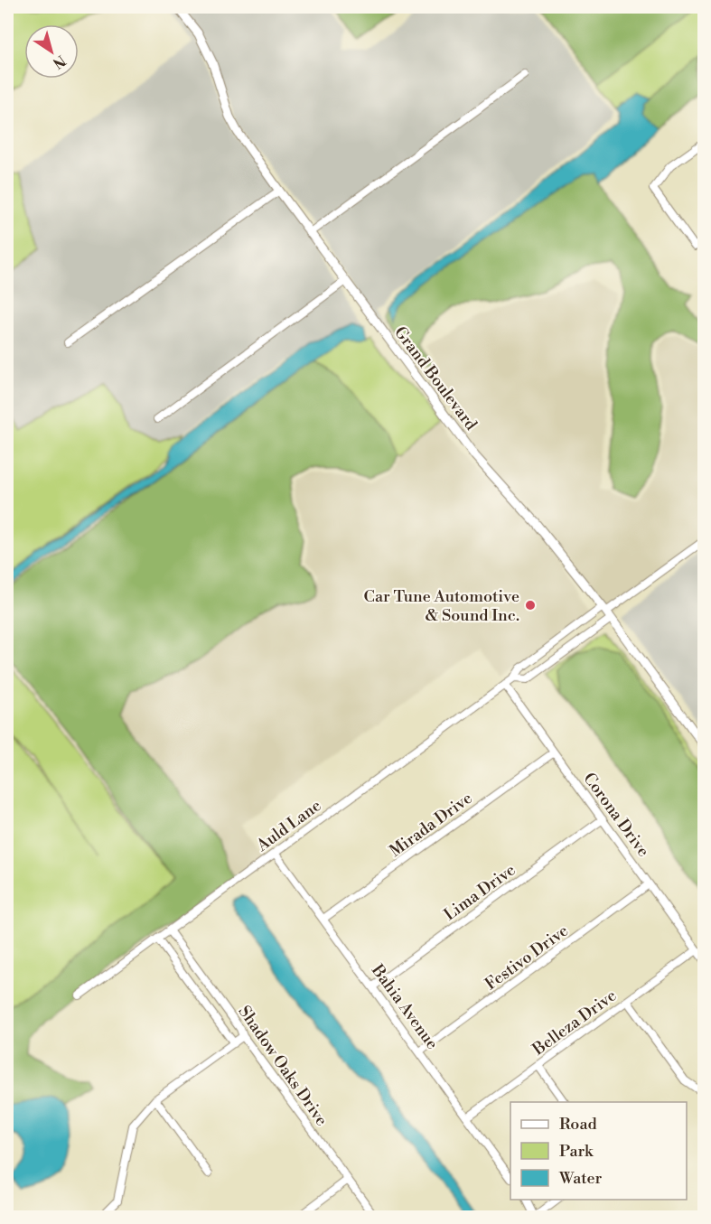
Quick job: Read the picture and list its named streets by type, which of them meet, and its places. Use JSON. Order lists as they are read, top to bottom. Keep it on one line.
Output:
{"streets":{"street":["Grand Boulevard","Corona Drive","Mirada Drive","Auld Lane","Lima Drive","Festivo Drive","Bahia Avenue","Belleza Drive","Shadow Oaks Drive"]},"crossings":[["Grand Boulevard","Auld Lane"],["Corona Drive","Mirada Drive"],["Corona Drive","Auld Lane"],["Corona Drive","Lima Drive"],["Corona Drive","Festivo Drive"],["Corona Drive","Belleza Drive"],["Mirada Drive","Bahia Avenue"],["Auld Lane","Bahia Avenue"],["Auld Lane","Shadow Oaks Drive"],["Lima Drive","Bahia Avenue"],["Festivo Drive","Bahia Avenue"],["Bahia Avenue","Belleza Drive"]],"places":["Car Tune Automotive & Sound Inc."],"legend":["Road","Park","Water"],"north":"bottom right"}
